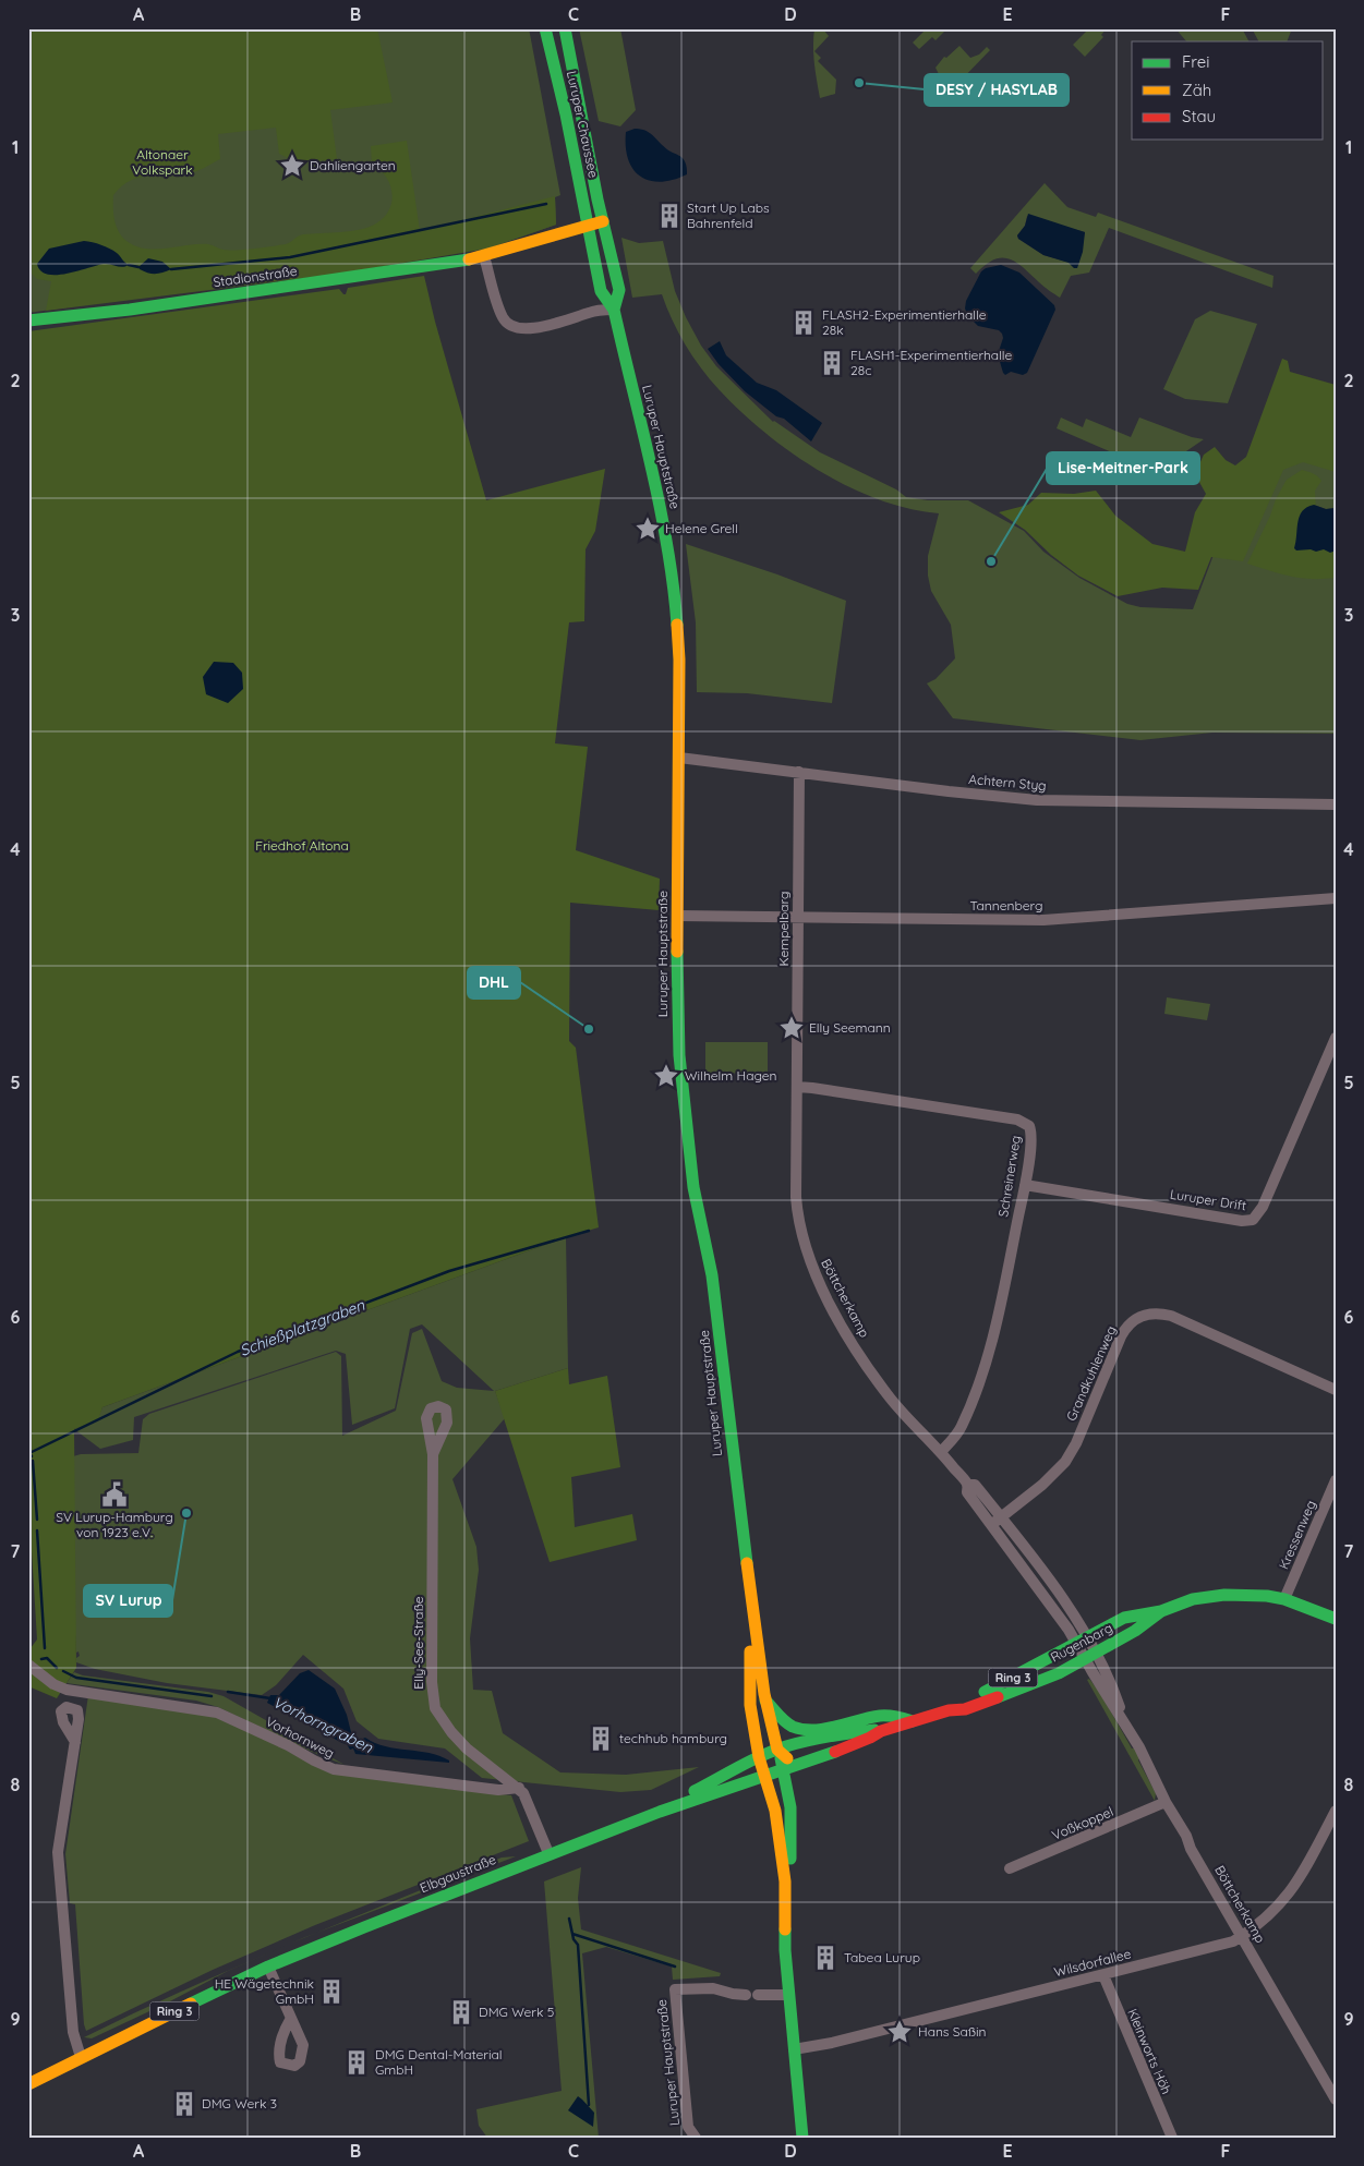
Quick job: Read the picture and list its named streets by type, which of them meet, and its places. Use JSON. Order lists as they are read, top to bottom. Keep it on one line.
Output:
{"streets":{"main road":["Luruper Chaussee","Stadionstraße","Luruper Hauptstraße","Rugenbarg","Ring 3","Elbgaustraße"],"street":["Achtern Styg","Tannenberg","Kempelbarg","Schreinerweg","Luruper Drift","Böttcherkamp","Grandkuhlenweg","Kressenweg","Elly-See-Straße","Vorhornweg","Voßkoppel","Wilsdorfallee","Kleinworts Höh"]},"crossings":[["Luruper Chaussee","Stadionstraße"],["Luruper Chaussee","Luruper Hauptstraße"],["Stadionstraße","Luruper Hauptstraße"],["Luruper Hauptstraße","Achtern Styg"],["Luruper Hauptstraße","Tannenberg"],["Luruper Hauptstraße","Rugenbarg"],["Luruper Hauptstraße","Elbgaustraße"],["Luruper Hauptstraße","Wilsdorfallee"],["Achtern Styg","Kempelbarg"],["Tannenberg","Kempelbarg"],["Kempelbarg","Schreinerweg"],["Kempelbarg","Böttcherkamp"],["Schreinerweg","Luruper Drift"],["Schreinerweg","Böttcherkamp"],["Böttcherkamp","Grandkuhlenweg"],["Böttcherkamp","Rugenbarg"],["Böttcherkamp","Voßkoppel"],["Böttcherkamp","Wilsdorfallee"],["Kressenweg","Rugenbarg"],["Elly-See-Straße","Vorhornweg"],["Elly-See-Straße","Elbgaustraße"],["Rugenbarg","Elbgaustraße"],["Wilsdorfallee","Kleinworts Höh"]],"water":["Schießplatzgraben","Vorhorngraben"],"parks":["Altonaer Volkspark","Friedhof Altona"],"places":{"other":["DESY / HASYLAB","Lise-Meitner-Park","DHL","SV Lurup"],"place":["Dahliengarten","Helene Grell","Elly Seemann","Wilhelm Hagen","Hans Saßin"],"building":["Start Up Labs Bahrenfeld","FLASH2-Experimentierhalle 28k","FLASH1-Experimentierhalle 28c","techhub hamburg","Tabea Lurup","HE Wägetechnik GmbH","DMG Werk 5","DMG Dental-Material GmbH","DMG Werk 3"],"public building":["SV Lurup-Hamburg von 1923 e.V."]},"legend":["Frei","Zäh","Stau"],"grid":{"columns":["A","B","C","D","E","F"],"rows":["1","2","3","4","5","6","7","8","9"]}}
